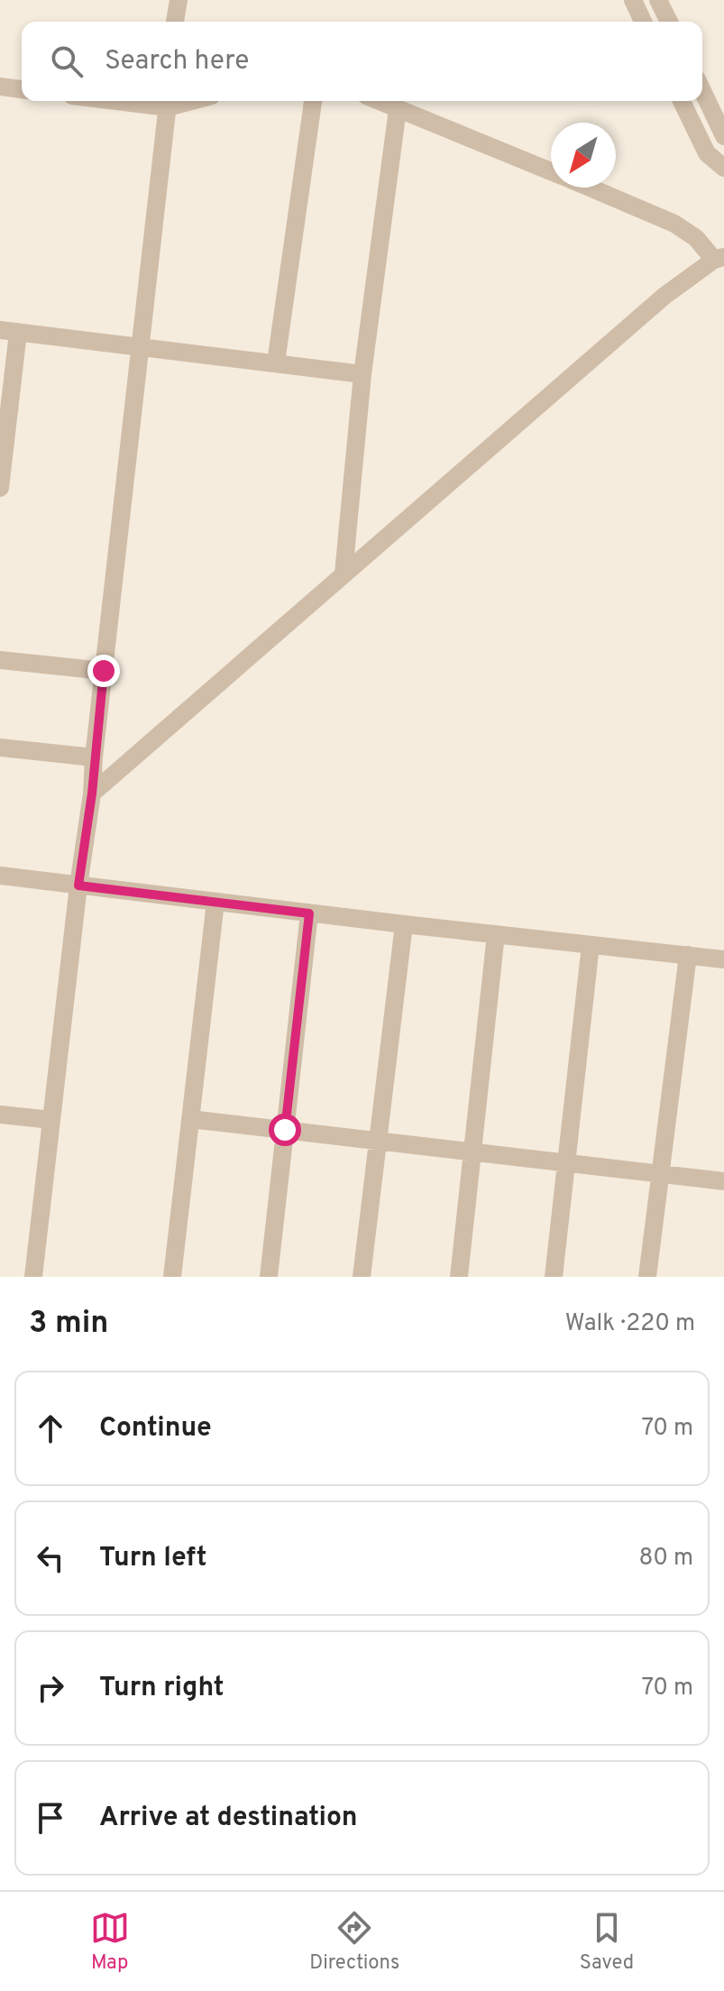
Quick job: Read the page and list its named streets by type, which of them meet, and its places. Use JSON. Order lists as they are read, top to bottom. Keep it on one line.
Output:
{"north":"bottom left","page":{"search":"Search here","heading":["3 min","Walk · 220 m"],"list":[["Continue","70 m"],["Turn left","80 m"],["Turn right","70 m"],"Arrive at destination"],"nav":["Map","Directions","Saved"]}}
